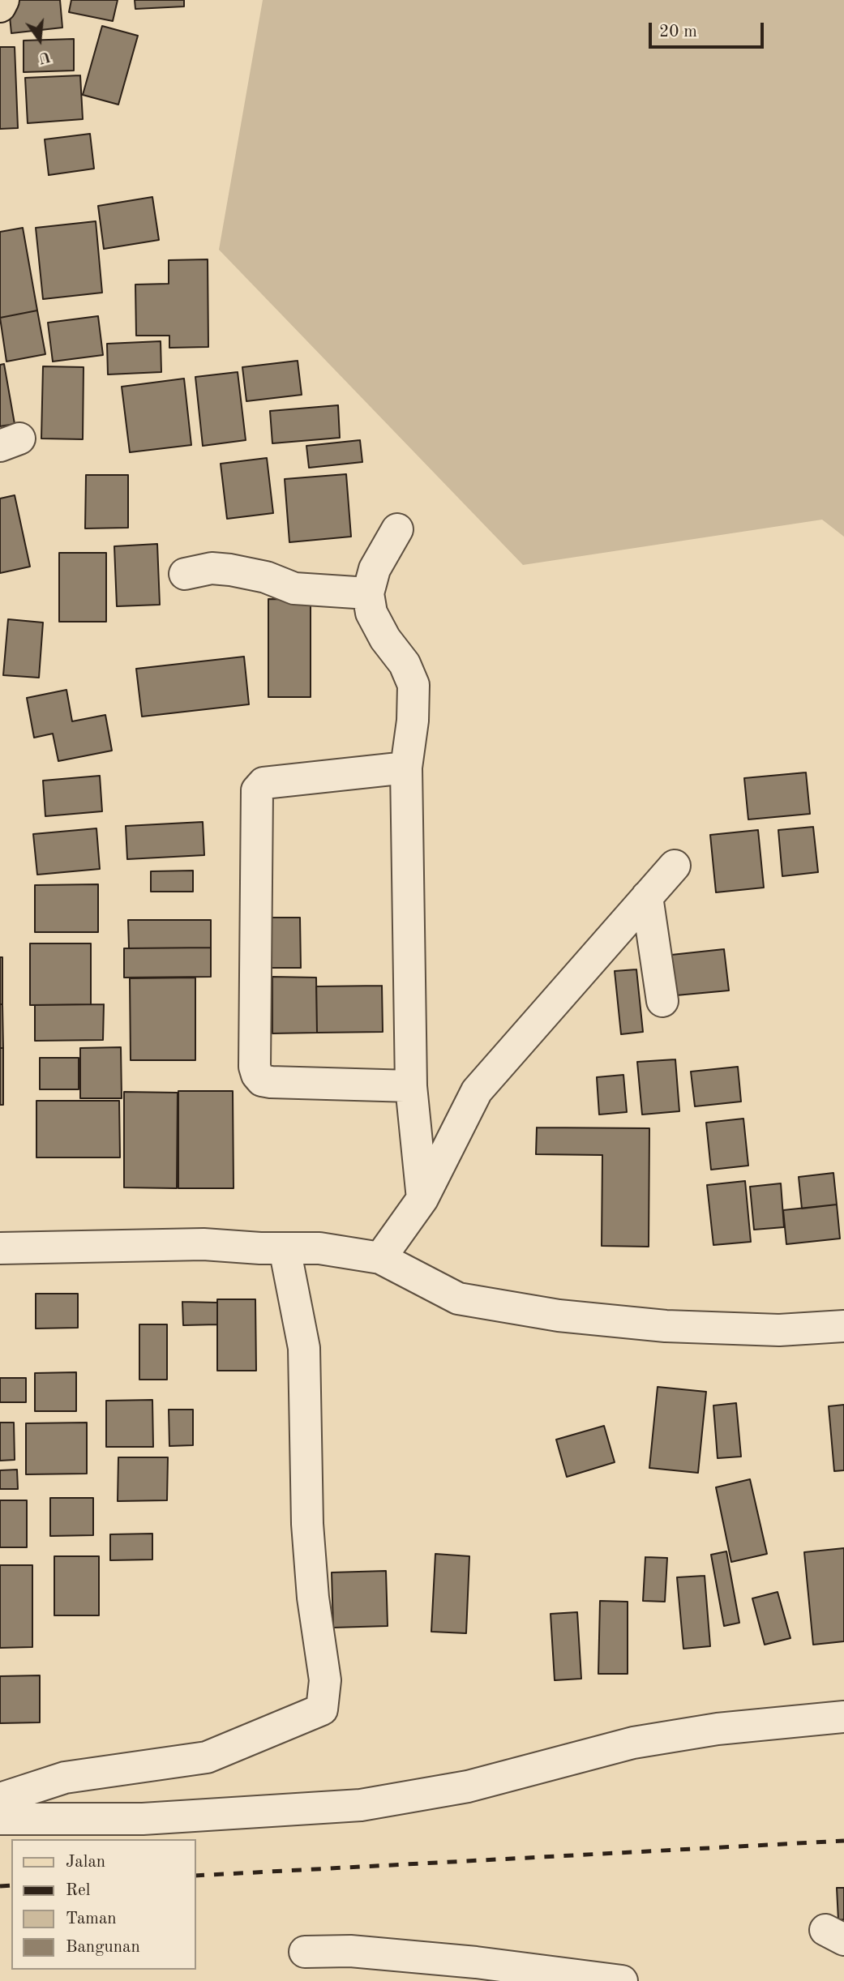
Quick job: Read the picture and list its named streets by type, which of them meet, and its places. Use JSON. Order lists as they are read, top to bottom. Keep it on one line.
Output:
{"legend":["Jalan","Rel","Taman","Bangunan"],"scale_bar":"20 m","north":"bottom"}
